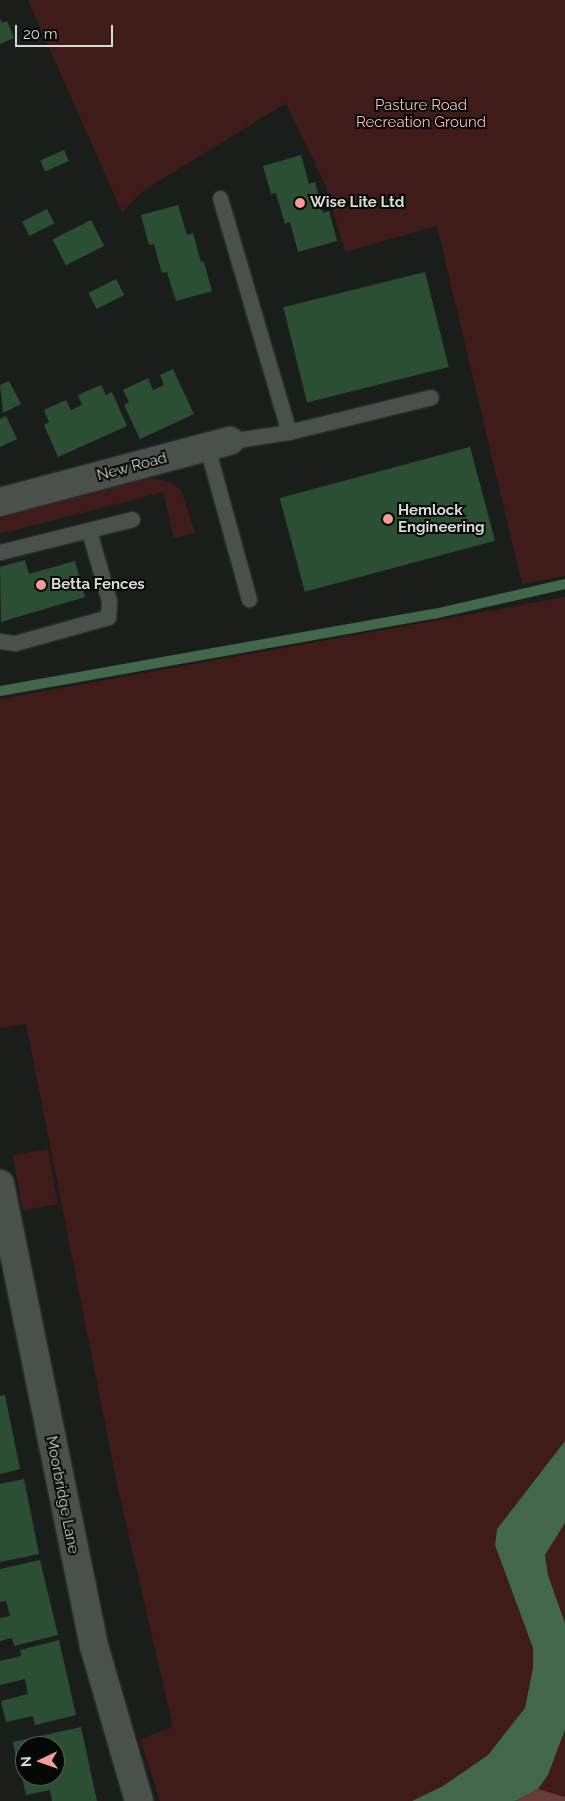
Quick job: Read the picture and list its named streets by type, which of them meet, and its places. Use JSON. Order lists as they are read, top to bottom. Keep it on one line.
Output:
{"streets":{"street":["New Road","Moorbridge Lane"]},"parks":["Pasture Road Recreation Ground"],"places":["Wise Lite Ltd","Hemlock Engineering","Betta Fences"],"scale_bar":"20 m","north":"left"}
